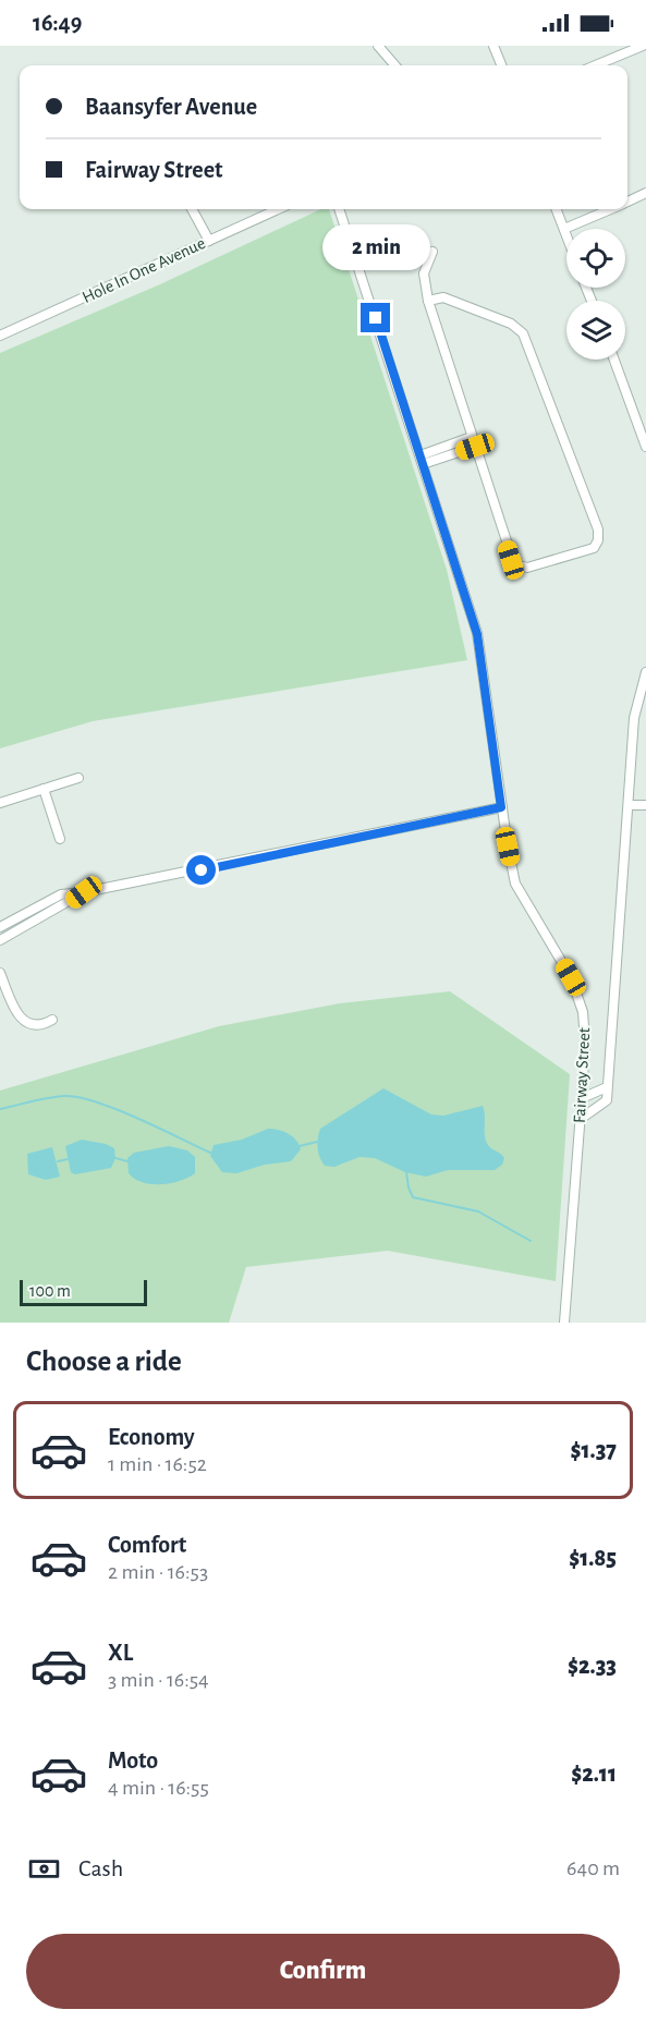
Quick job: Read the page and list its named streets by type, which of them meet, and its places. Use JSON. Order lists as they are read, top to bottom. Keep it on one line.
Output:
{"streets":{"street":["Hole In One Avenue","Fairway Street"]},"scale_bar":"100 m","page":{"status":"16:49","banner":["Baansyfer Avenue","Fairway Street"],"bubble":"2 min","scale":"100 m","heading":"Choose a ride","list":[{"name":"Economy","note":"1 min · 16:52","value":"$1.37"},{"name":"Comfort","note":"2 min · 16:53","value":"$1.85"},{"name":"XL","note":"3 min · 16:54","value":"$2.33"},{"name":"Moto","note":"4 min · 16:55","value":"$2.11"}],"pay":["Cash","640 m"],"buttons":"Confirm"}}
